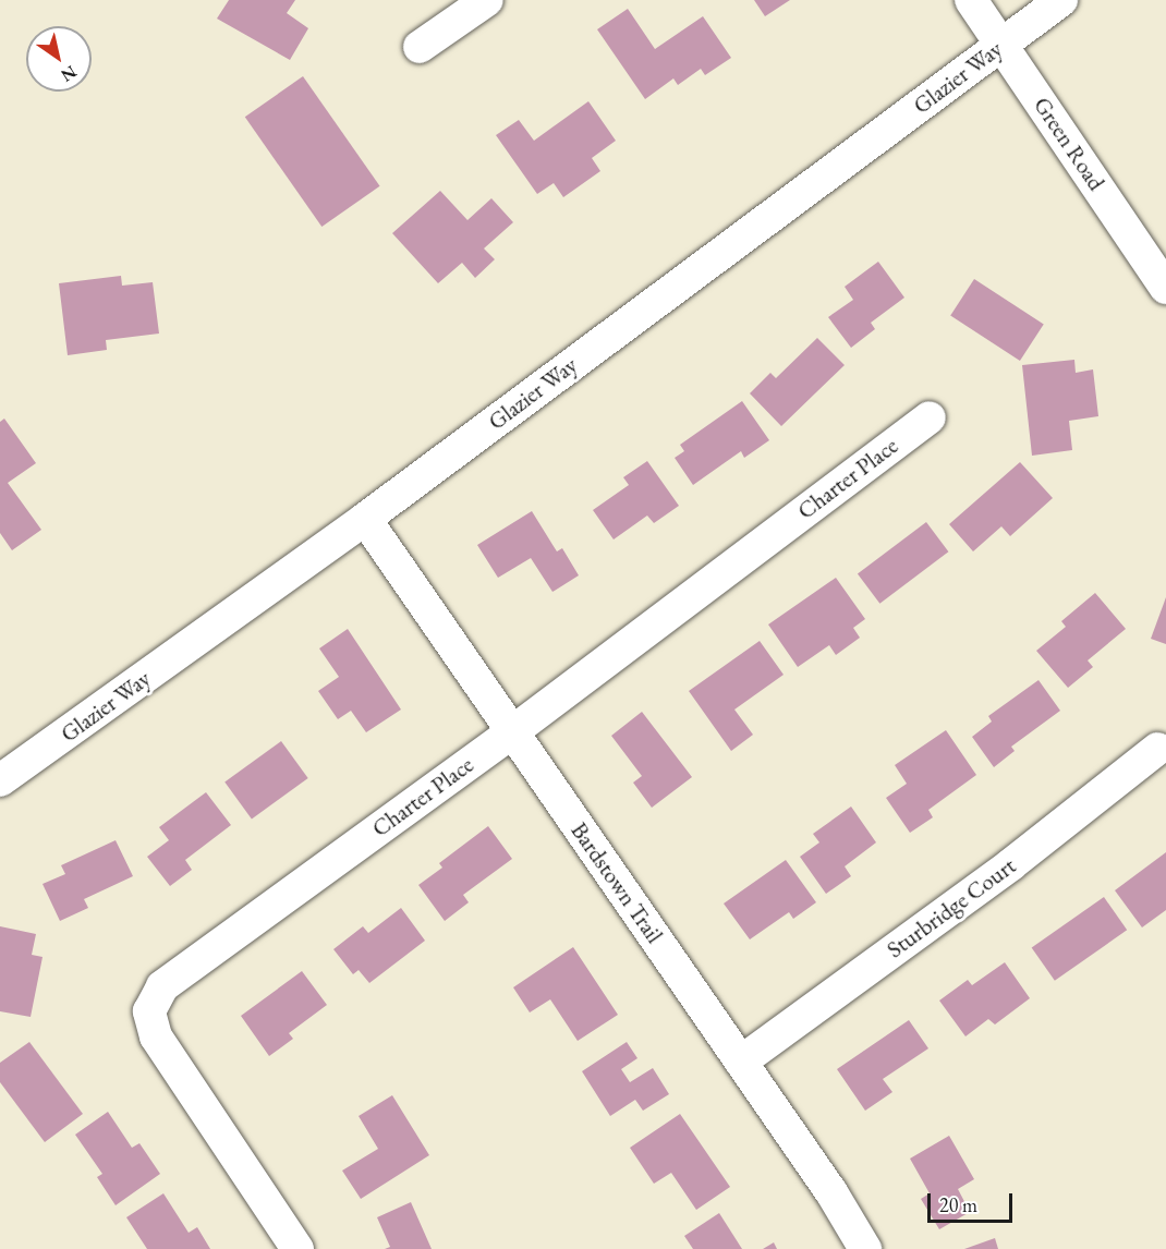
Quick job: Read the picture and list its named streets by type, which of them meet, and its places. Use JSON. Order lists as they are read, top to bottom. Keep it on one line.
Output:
{"streets":{"street":["Glazier Way","Green Road","Charter Place","Bardstown Trail","Sturbridge Court"]},"crossings":[["Glazier Way","Green Road"],["Glazier Way","Bardstown Trail"],["Charter Place","Bardstown Trail"],["Bardstown Trail","Sturbridge Court"]],"scale_bar":"20 m","north":"bottom right"}
